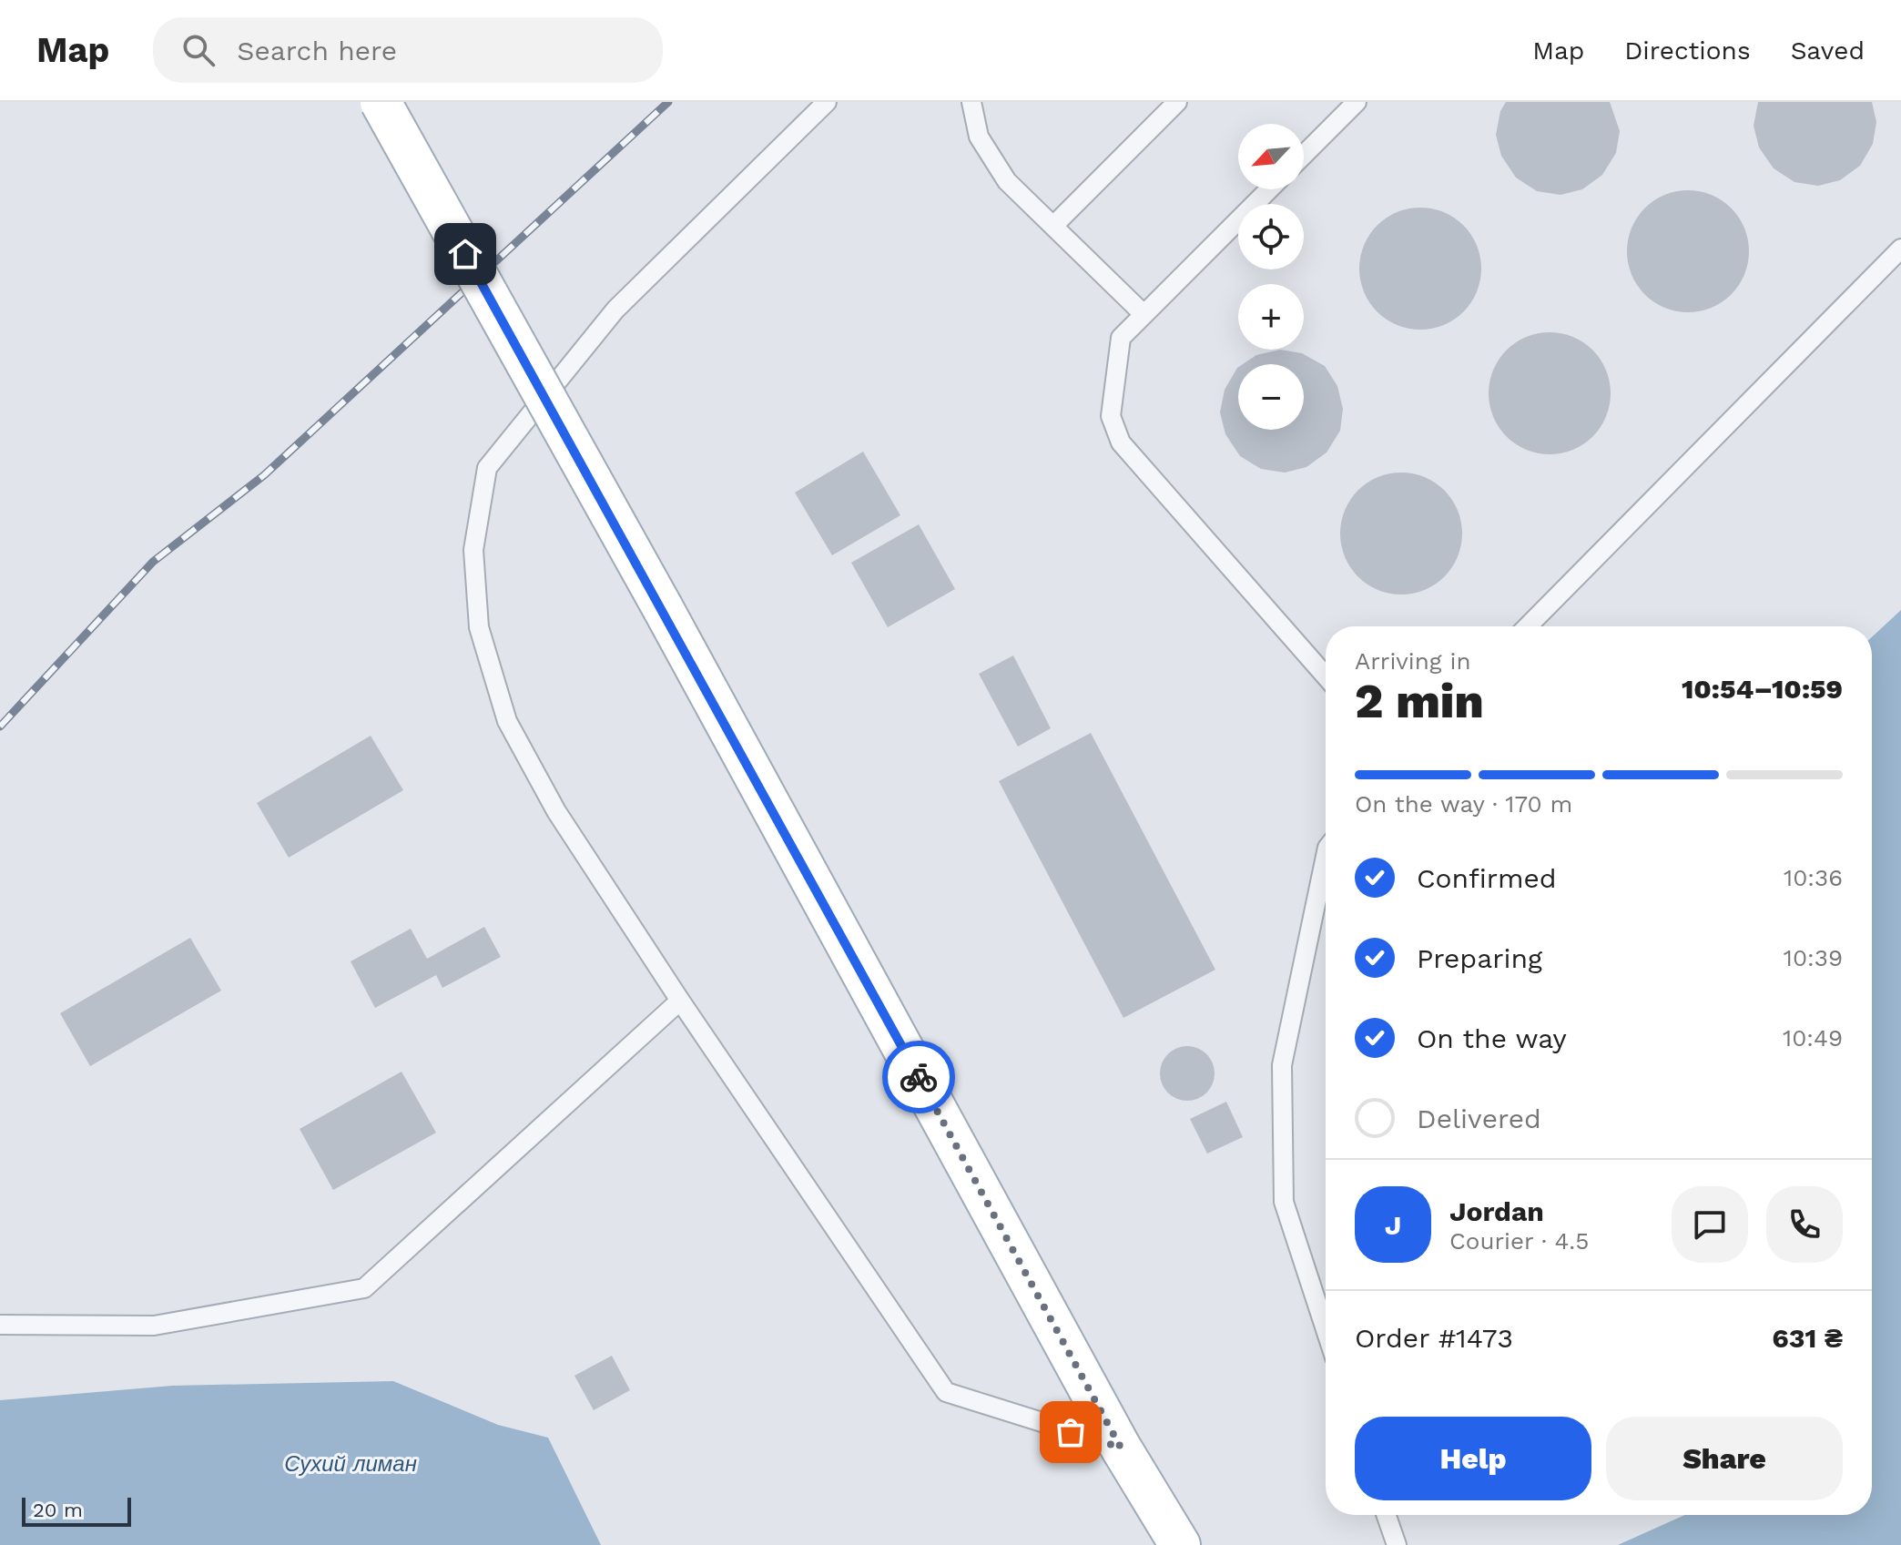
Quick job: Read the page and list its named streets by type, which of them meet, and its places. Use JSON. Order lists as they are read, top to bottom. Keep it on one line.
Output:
{"water":["Сухий лиман"],"scale_bar":"20 m","north":"bottom left","page":{"header":"Map","search":"Search here","nav":["Map","Directions","Saved"],"map_buttons":["+","−"],"heading":["2 min","Arriving in","10:54–10:59"],"panel":["Jordan","Courier · 4.5","Order #1473","631 ₴"],"bar":"On the way · 170 m","list":[["Confirmed","10:36"],["Preparing","10:39"],["On the way","10:49"],"Delivered"],"round":"J","buttons":["Help","Share"],"scale":"20 m"}}
